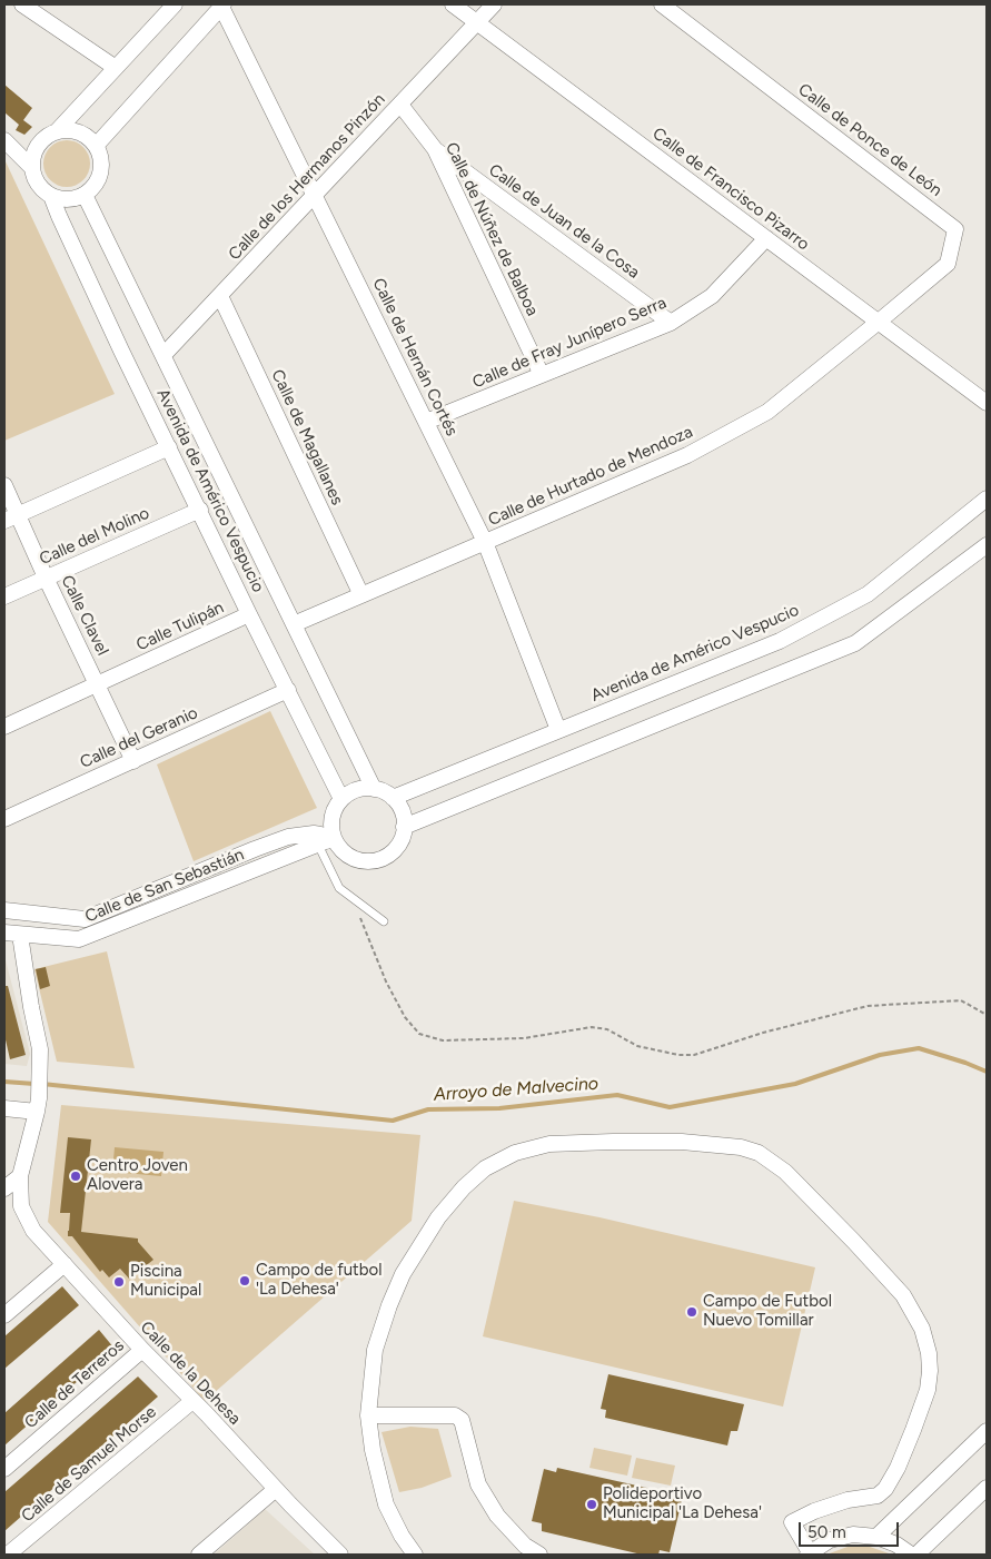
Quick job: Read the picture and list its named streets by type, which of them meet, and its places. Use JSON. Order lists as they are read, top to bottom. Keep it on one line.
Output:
{"streets":{"street":["Calle de Ponce de León","Calle de los Hermanos Pinzón","Calle de Francisco Pizarro","Calle de Juan de la Cosa","Calle de Núñez de Balboa","Calle de Fray Junípero Serra","Calle de Hernán Cortés","Calle de Magallanes","Calle de Hurtado de Mendoza","Avenida de Américo Vespucio","Calle del Molino","Calle Clavel","Calle Tulipán","Calle del Geranio","Calle de San Sebastián","Calle de la Dehesa","Calle de Terreros","Calle de Samuel Morse"]},"crossings":[["Calle de Ponce de León","Calle de Francisco Pizarro"],["Calle de Ponce de León","Calle de Hurtado de Mendoza"],["Calle de los Hermanos Pinzón","Calle de Francisco Pizarro"],["Calle de los Hermanos Pinzón","Calle de Núñez de Balboa"],["Calle de los Hermanos Pinzón","Calle de Hernán Cortés"],["Calle de los Hermanos Pinzón","Calle de Magallanes"],["Calle de los Hermanos Pinzón","Avenida de Américo Vespucio"],["Calle de Francisco Pizarro","Calle de Fray Junípero Serra"],["Calle de Francisco Pizarro","Calle de Hurtado de Mendoza"],["Calle de Juan de la Cosa","Calle de Núñez de Balboa"],["Calle de Juan de la Cosa","Calle de Fray Junípero Serra"],["Calle de Núñez de Balboa","Calle de Fray Junípero Serra"],["Calle de Fray Junípero Serra","Calle de Hernán Cortés"],["Calle de Hernán Cortés","Calle de Hurtado de Mendoza"],["Calle de Hernán Cortés","Avenida de Américo Vespucio"],["Calle de Magallanes","Calle de Hurtado de Mendoza"],["Calle de Hurtado de Mendoza","Avenida de Américo Vespucio"],["Avenida de Américo Vespucio","Calle del Molino"],["Avenida de Américo Vespucio","Calle Tulipán"],["Avenida de Américo Vespucio","Calle del Geranio"],["Avenida de Américo Vespucio","Calle de San Sebastián"],["Calle del Molino","Calle Clavel"],["Calle Clavel","Calle Tulipán"],["Calle Clavel","Calle del Geranio"],["Calle de San Sebastián","Calle de la Dehesa"],["Calle de la Dehesa","Calle de Terreros"],["Calle de la Dehesa","Calle de Samuel Morse"]],"water":["Arroyo de Malvecino"],"places":["Centro Joven Alovera","Campo de futbol 'La Dehesa'","Piscina Municipal","Campo de Futbol Nuevo Tomillar","Polideportivo Municipal 'La Dehesa'"],"scale_bar":"50 m"}
